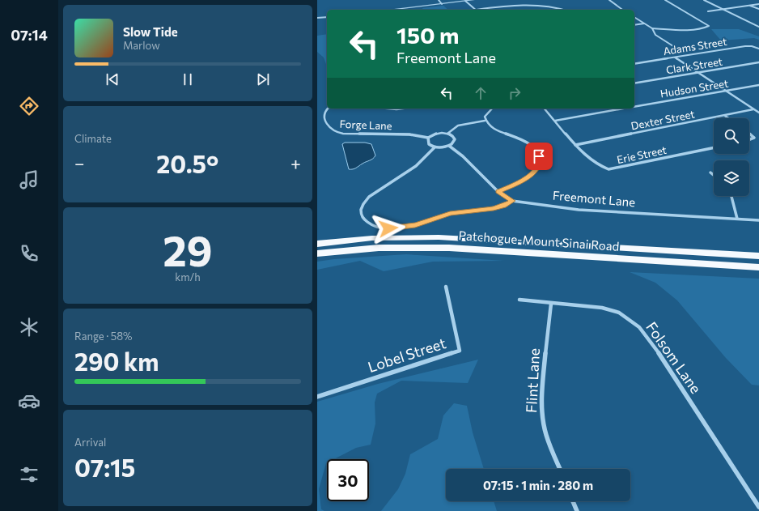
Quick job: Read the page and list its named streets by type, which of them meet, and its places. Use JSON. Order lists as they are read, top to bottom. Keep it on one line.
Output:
{"streets":{"highway":["Patchogue-Mount Sinai Road"],"street":["Adams Street","Clark Street","Hudson Street","Dexter Street","Forge Lane","Erie Street","Freemont Lane","Lobel Street","Folsom Lane","Flint Lane"]},"crossings":[["Dexter Street","Erie Street"],["Folsom Lane","Flint Lane"]],"page":{"tabs":"07:14","turn":["150 m","Freemont Lane"],"song":["Slow Tide","Marlow"],"tile":["Climate",["29","km/h"],["Range · 58%","290 km"],["Arrival","07:15"]],"heat":["−","20.5°","+"],"limit":"30","trip":"07:15 · 1 min · 280 m"}}
